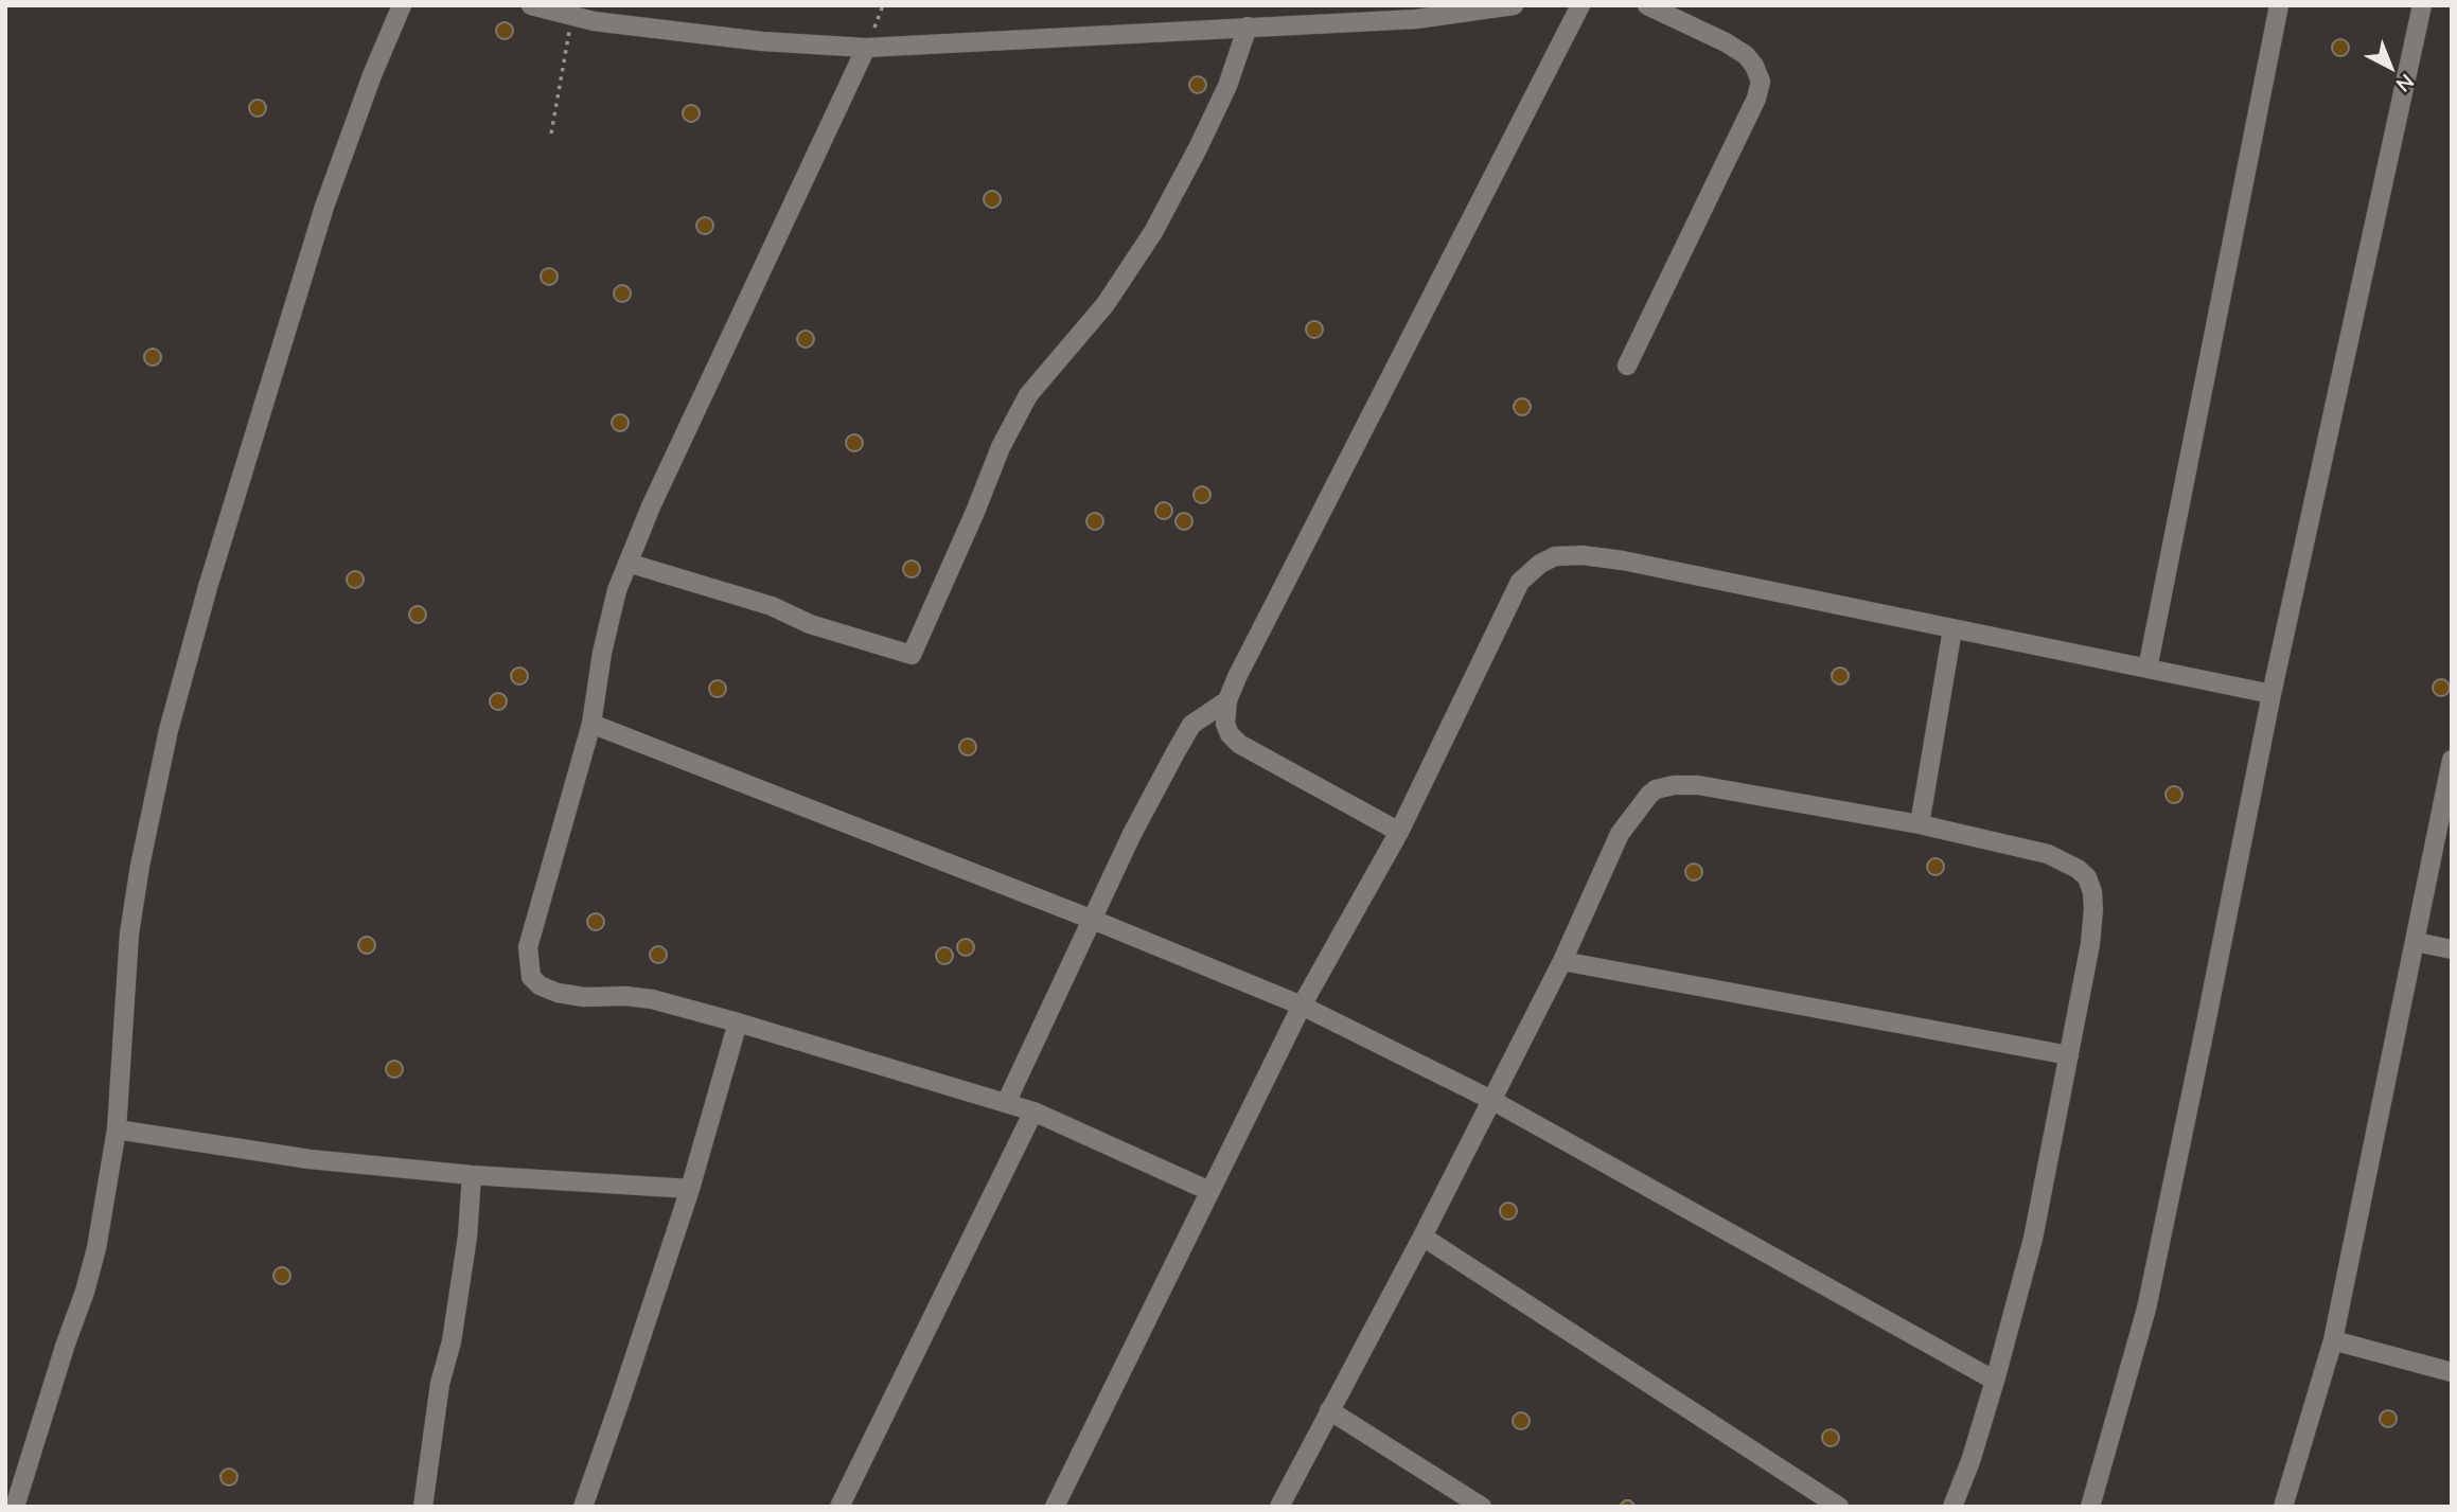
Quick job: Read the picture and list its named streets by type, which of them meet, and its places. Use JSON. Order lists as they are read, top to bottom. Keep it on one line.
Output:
{"north":"bottom right"}
